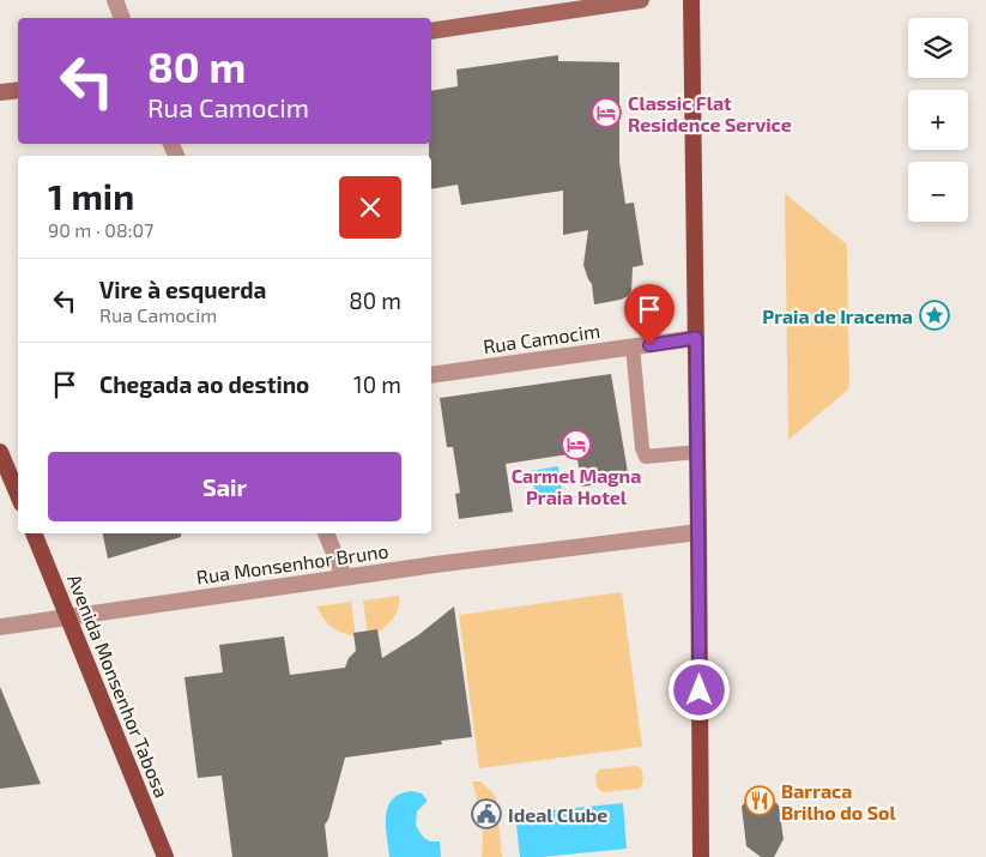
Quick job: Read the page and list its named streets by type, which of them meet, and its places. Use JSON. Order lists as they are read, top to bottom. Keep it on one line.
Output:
{"streets":{"main road":["Avenida Monsenhor Tabosa"],"street":["Rua Camocim","Rua Monsenhor Bruno"]},"crossings":[["Rua Monsenhor Bruno","Avenida Monsenhor Tabosa"]],"places":{"hotel":["Classic Flat Residence Service","Carmel Magna Praia Hotel"],"place":["Praia de Iracema"],"restaurant":["Barraca Brilho do Sol"],"public building":["Ideal Clube"]},"page":{"map_buttons":["+","−"],"turn":["80 m","Rua Camocim"],"heading":["1 min","90 m · 08:07"],"list":[{"name":"Vire à esquerda","note":"Rua Camocim","value":"80 m"},{"name":"Chegada ao destino","value":"10 m"}],"buttons":"Sair"}}
